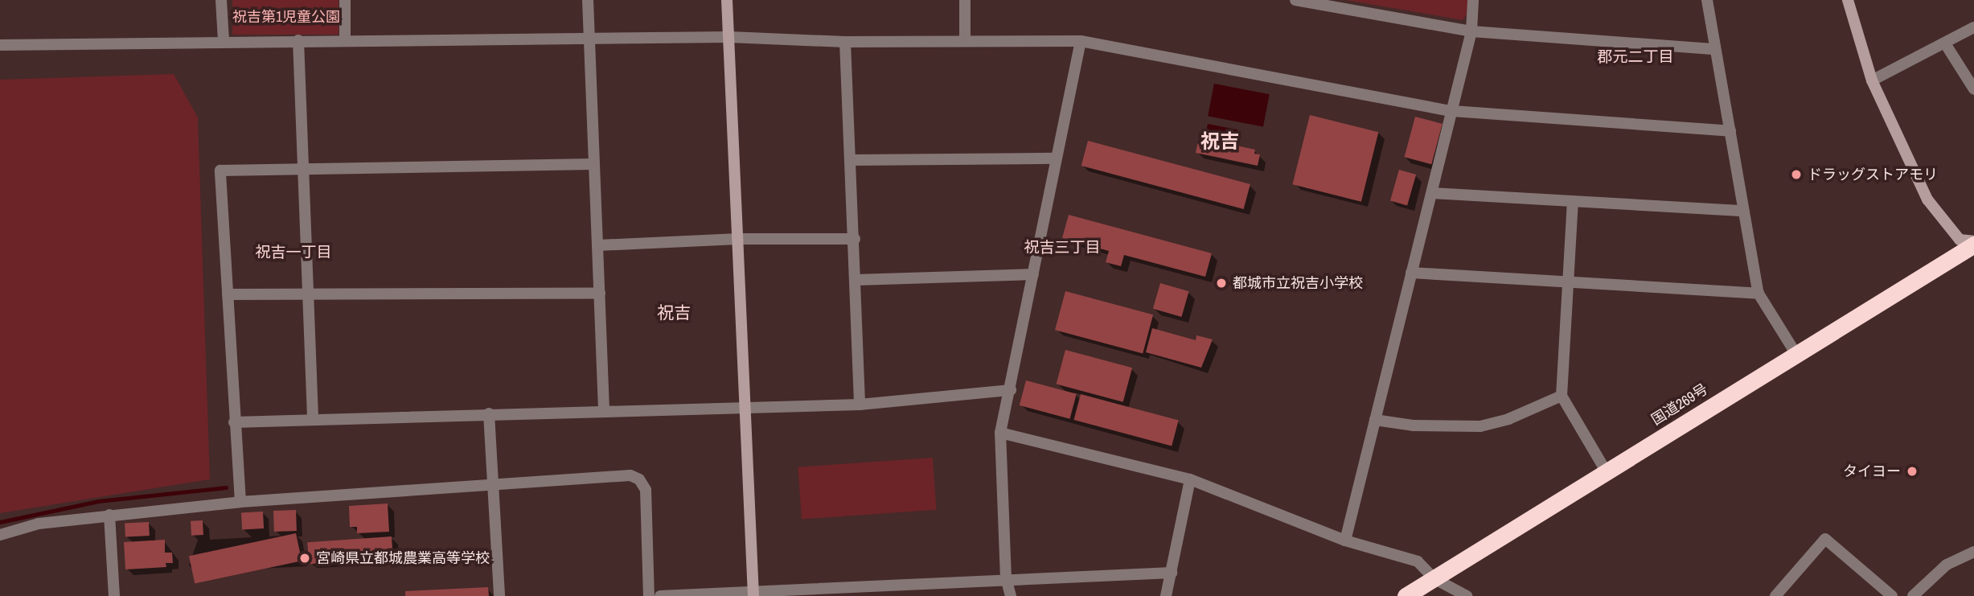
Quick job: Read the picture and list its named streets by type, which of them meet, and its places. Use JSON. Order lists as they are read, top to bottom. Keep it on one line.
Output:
{"streets":{"highway":["国道269号"]},"districts":["郡元二丁目","祝吉","祝吉三丁目","祝吉一丁目","祝吉"],"parks":["祝吉第1児童公園"],"places":["ドラッグストアモリ","都城市立祝吉小学校","タイヨー","宮崎県立都城農業高等学校"]}
